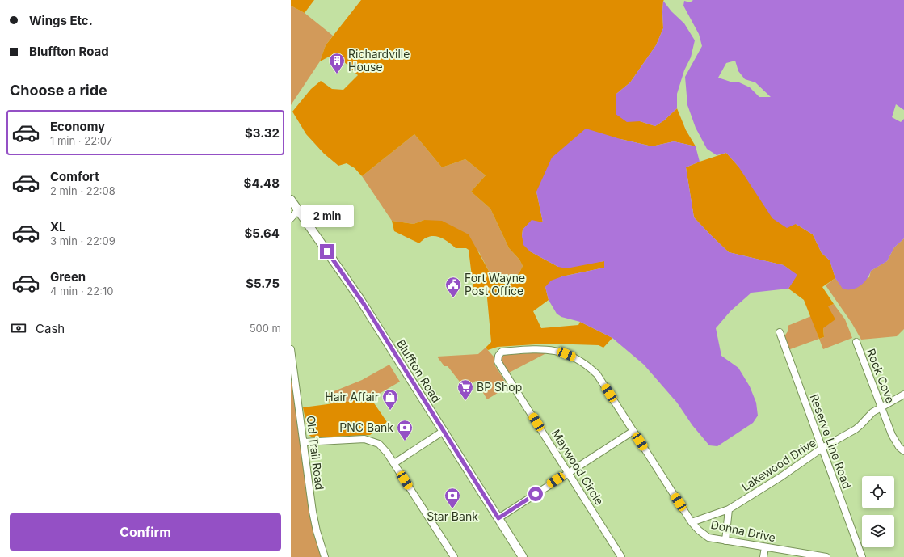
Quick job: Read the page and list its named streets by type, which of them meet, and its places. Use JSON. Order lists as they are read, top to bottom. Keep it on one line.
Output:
{"streets":{"main road":["Bluffton Road"],"street":["Rock Cove","Reserve Line Road","Old Trail Road","Lakewood Drive","Maywood Circle","Donna Drive"]},"crossings":[["Rock Cove","Lakewood Drive"],["Reserve Line Road","Lakewood Drive"],["Lakewood Drive","Donna Drive"],["Maywood Circle","Donna Drive"]],"places":{"building":["Richardville House"],"public building":["Fort Wayne Post Office"],"supermarket":["BP Shop"],"shop":["Hair Affair"],"bank":["PNC Bank","Star Bank"]},"page":{"banner":["Wings Etc.","Bluffton Road"],"heading":"Choose a ride","list":[{"name":"Economy","note":"1 min · 22:07","value":"$3.32"},{"name":"Comfort","note":"2 min · 22:08","value":"$4.48"},{"name":"XL","note":"3 min · 22:09","value":"$5.64"},{"name":"Green","note":"4 min · 22:10","value":"$5.75"}],"bubble":"2 min","pay":["Cash","500 m"],"buttons":"Confirm"}}
